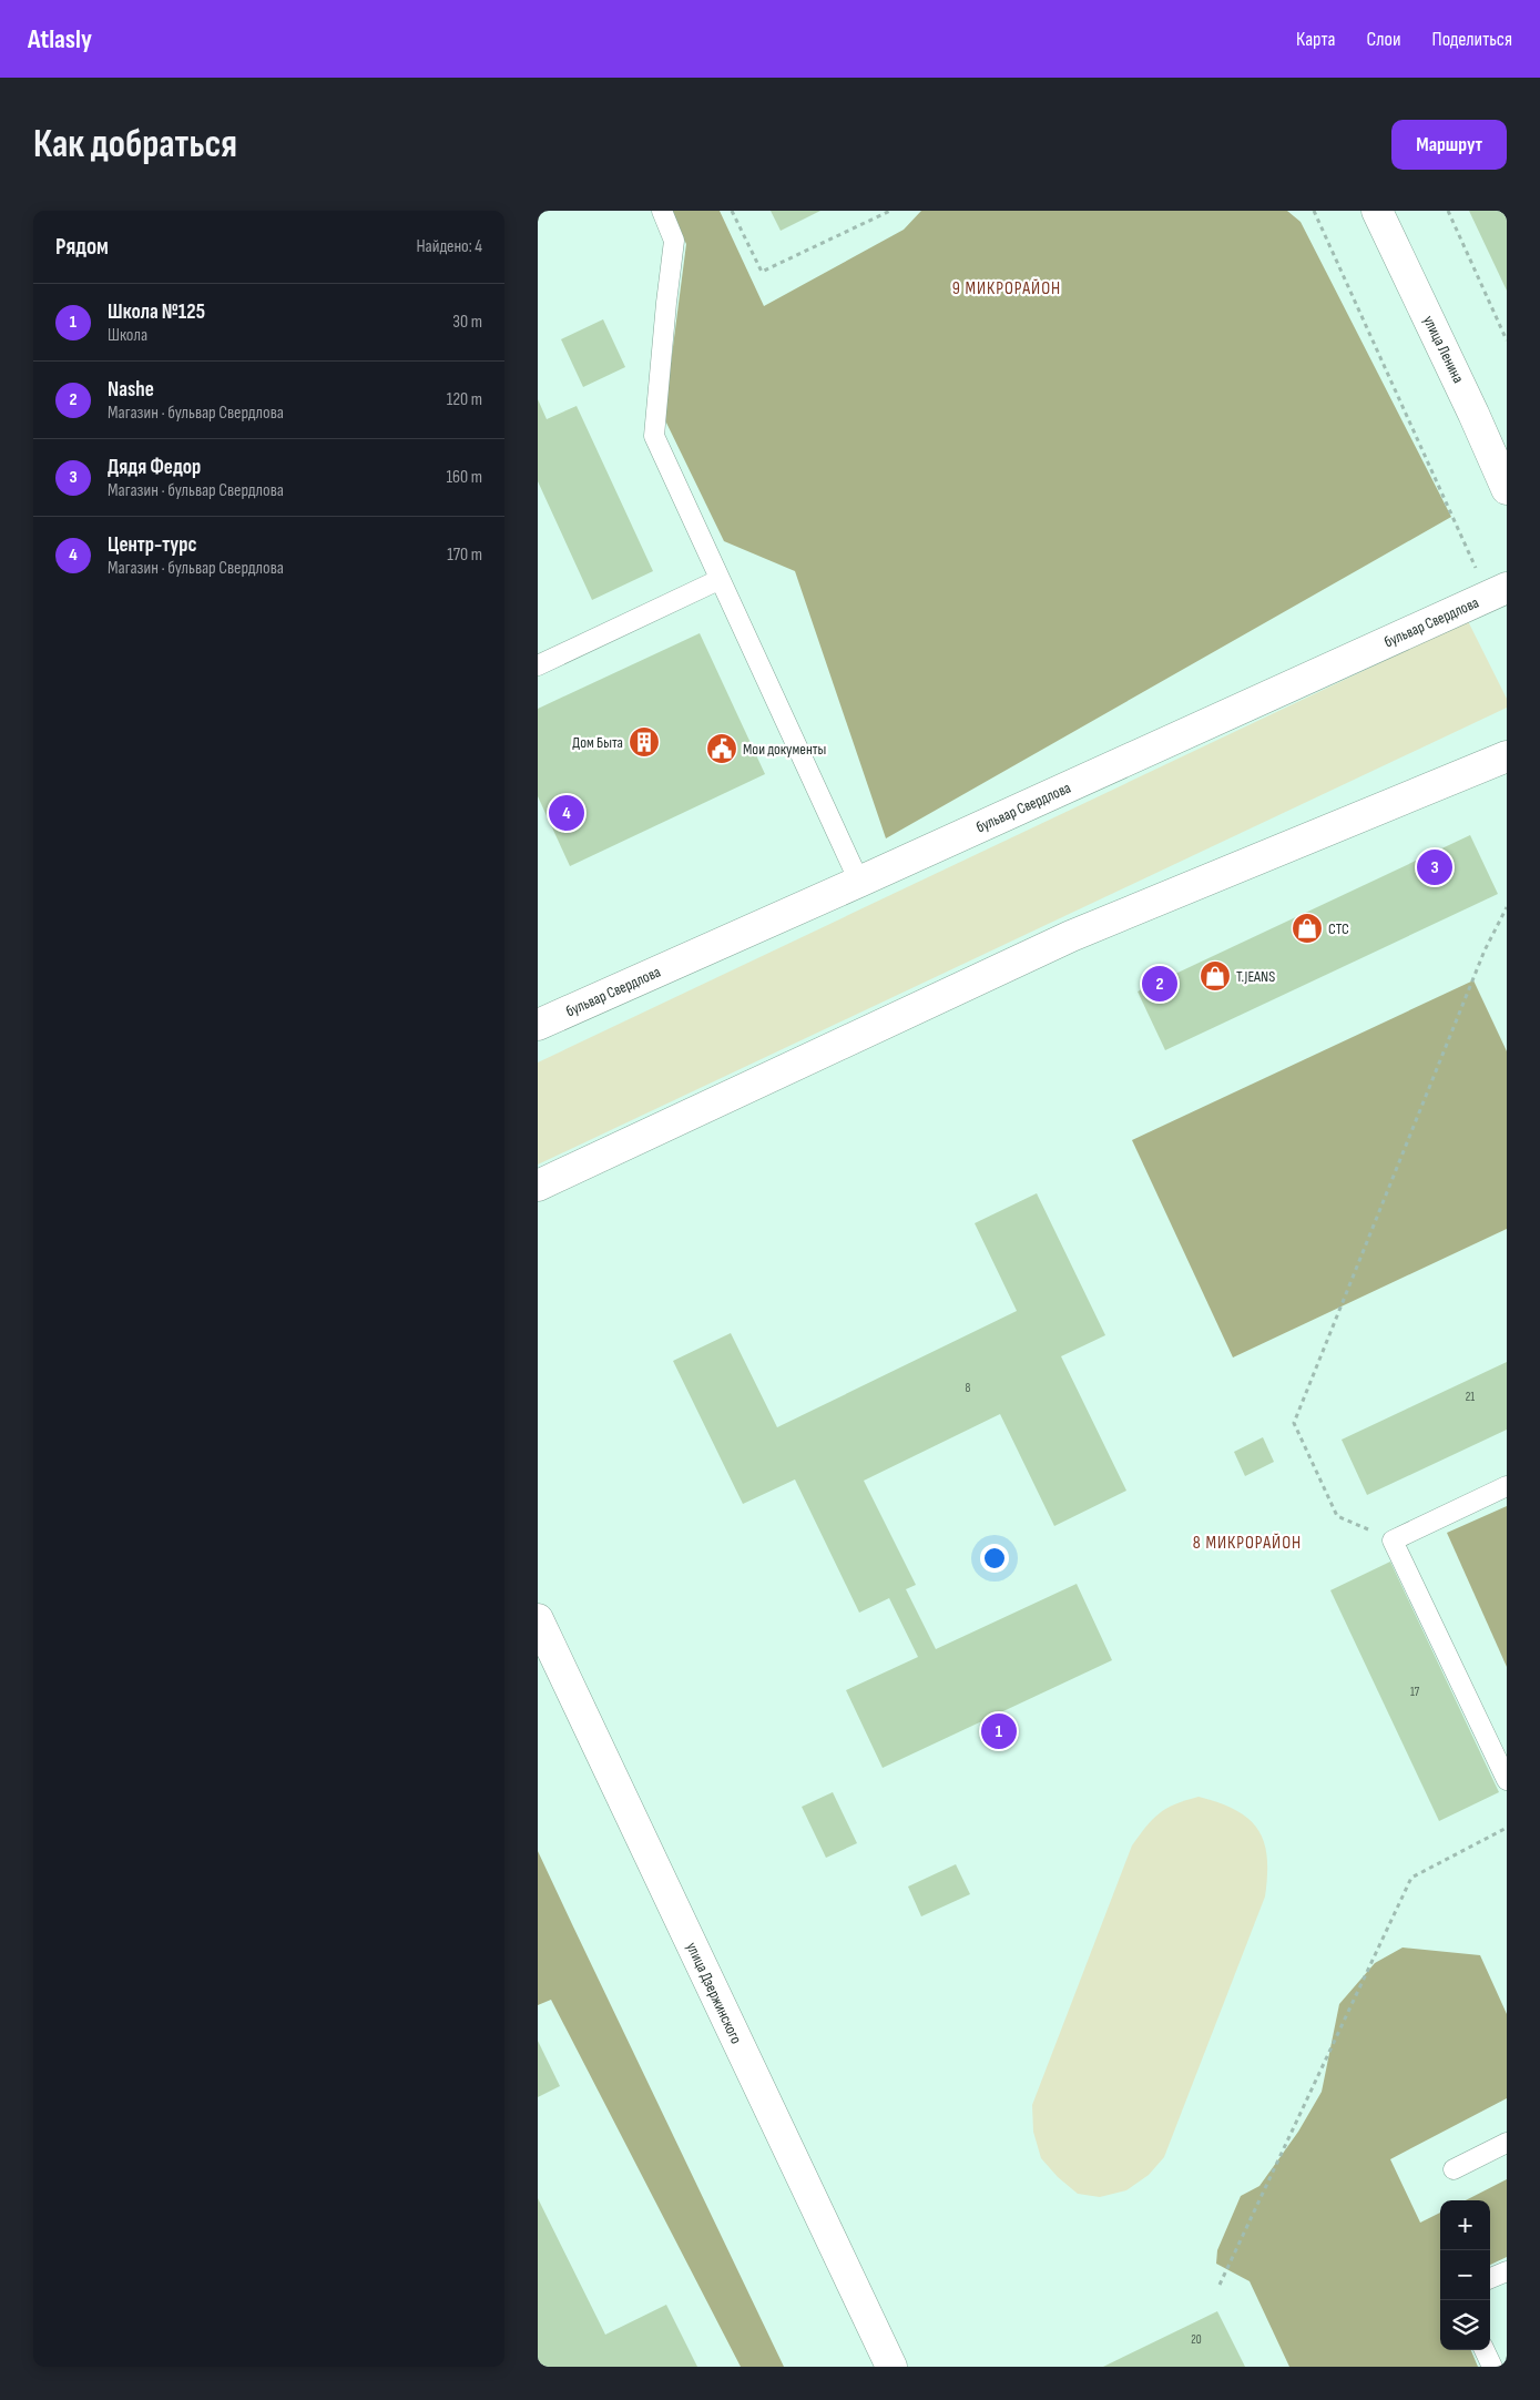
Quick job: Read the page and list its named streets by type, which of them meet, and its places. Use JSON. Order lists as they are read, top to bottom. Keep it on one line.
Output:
{"streets":{"street":["улица Ленина","бульвар Свердлова","улица Дзержинского"]},"districts":["9 МИКРОРАЙОН","8 МИКРОРАЙОН"],"places":{"building":["Дом Быта"],"public building":["Мои документы"],"shop":["СТС","T.JEANS"]},"house_numbers":["8","21","17","20"],"page":{"header":"Atlasly","nav":["Карта","Слои","Поделиться"],"buttons":"Маршрут","title":"Как добраться","heading":["Рядом","Найдено: 4"],"list":[{"mark":"1","name":"Школа №125","note":"Школа","value":"30 m"},{"mark":"2","name":"Nashe","note":"Магазин · бульвар Свердлова","value":"120 m"},{"mark":"3","name":"Дядя Федор","note":"Магазин · бульвар Свердлова","value":"160 m"},{"mark":"4","name":"Центр-турс","note":"Магазин · бульвар Свердлова","value":"170 m"}],"pins":["4","3","2","1"],"map_buttons":["+","−"]}}
